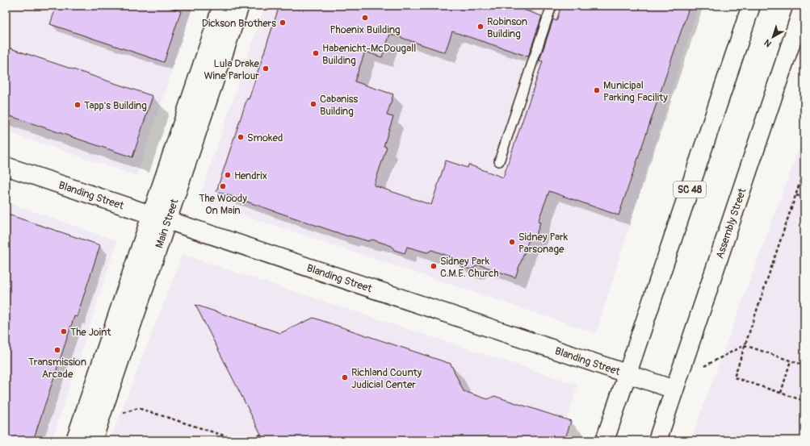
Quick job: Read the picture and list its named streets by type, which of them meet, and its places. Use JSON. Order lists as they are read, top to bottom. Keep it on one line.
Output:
{"streets":{"main road":["SC 48","Blanding Street","Main Street","Assembly Street"]},"crossings":[["SC 48","Blanding Street"],["Blanding Street","Main Street"],["Blanding Street","Assembly Street"]],"places":["Phoenix Building","Dickson Brothers","Robinson Building","Habenicht-McDougall Building","Lula Drake Wine Parlour","Municipal Parking Facility","Cabaniss Building","Tapp's Building","Smoked","Hendrix","The Woody On Main","Sidney Park Parsonage","Sidney Park C.M.E. Church","The Joint","Transmission Arcade","Richland County Judicial Center"],"north":"bottom left"}
